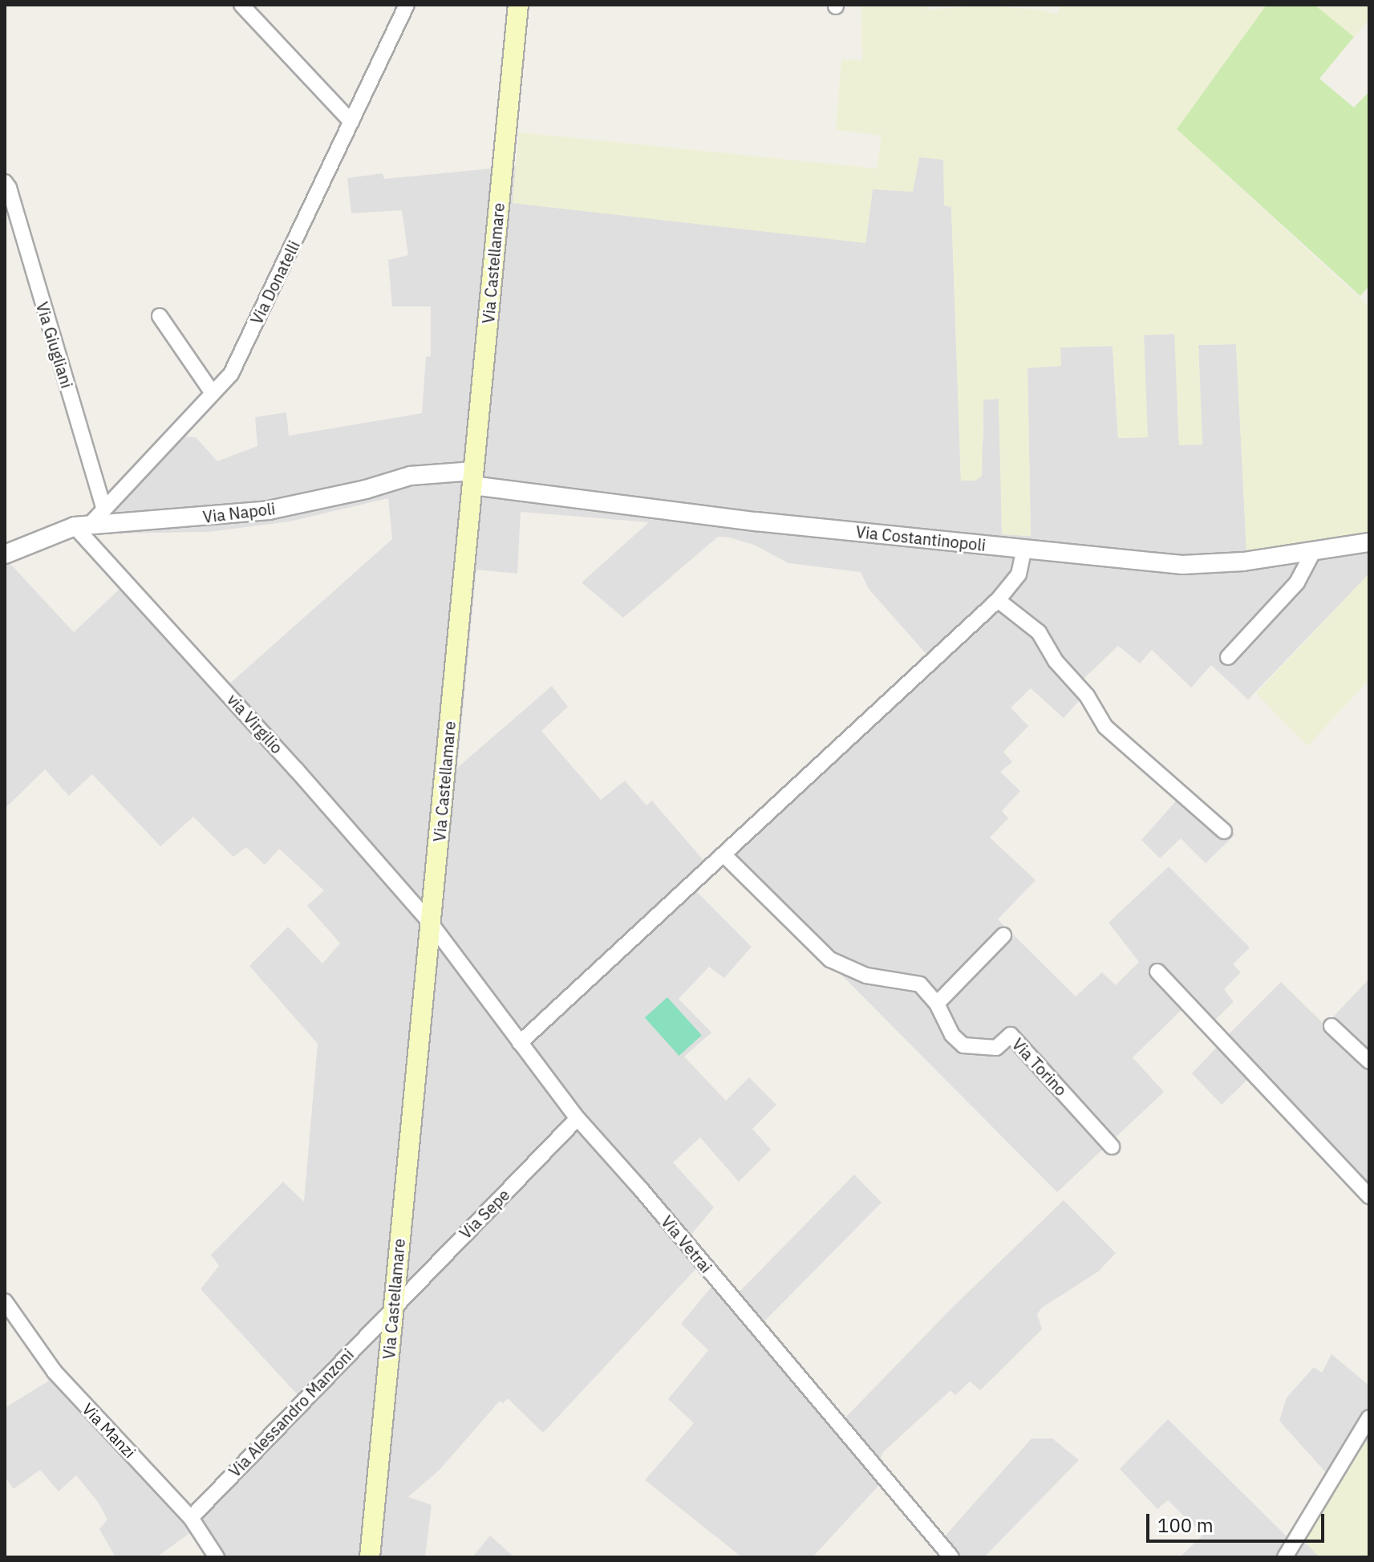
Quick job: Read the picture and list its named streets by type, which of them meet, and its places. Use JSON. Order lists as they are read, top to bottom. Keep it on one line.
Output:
{"streets":{"main road":["Via Castellamare"],"street":["Via Donatelli","Via Giugliani","Via Napoli","Via Costantinopoli","via Virgilio","Via Torino","Via Sepe","Via Vetrai","Via Alessandro Manzoni","Via Manzi"]},"crossings":[["Via Castellamare","Via Napoli"],["Via Castellamare","Via Costantinopoli"],["Via Castellamare","via Virgilio"],["Via Castellamare","Via Sepe"],["Via Castellamare","Via Vetrai"],["Via Castellamare","Via Alessandro Manzoni"],["Via Donatelli","Via Giugliani"],["Via Donatelli","Via Napoli"],["Via Donatelli","via Virgilio"],["Via Napoli","Via Costantinopoli"],["Via Napoli","via Virgilio"],["via Virgilio","Via Vetrai"],["Via Sepe","Via Vetrai"],["Via Sepe","Via Alessandro Manzoni"],["Via Alessandro Manzoni","Via Manzi"]],"scale_bar":"100 m"}
